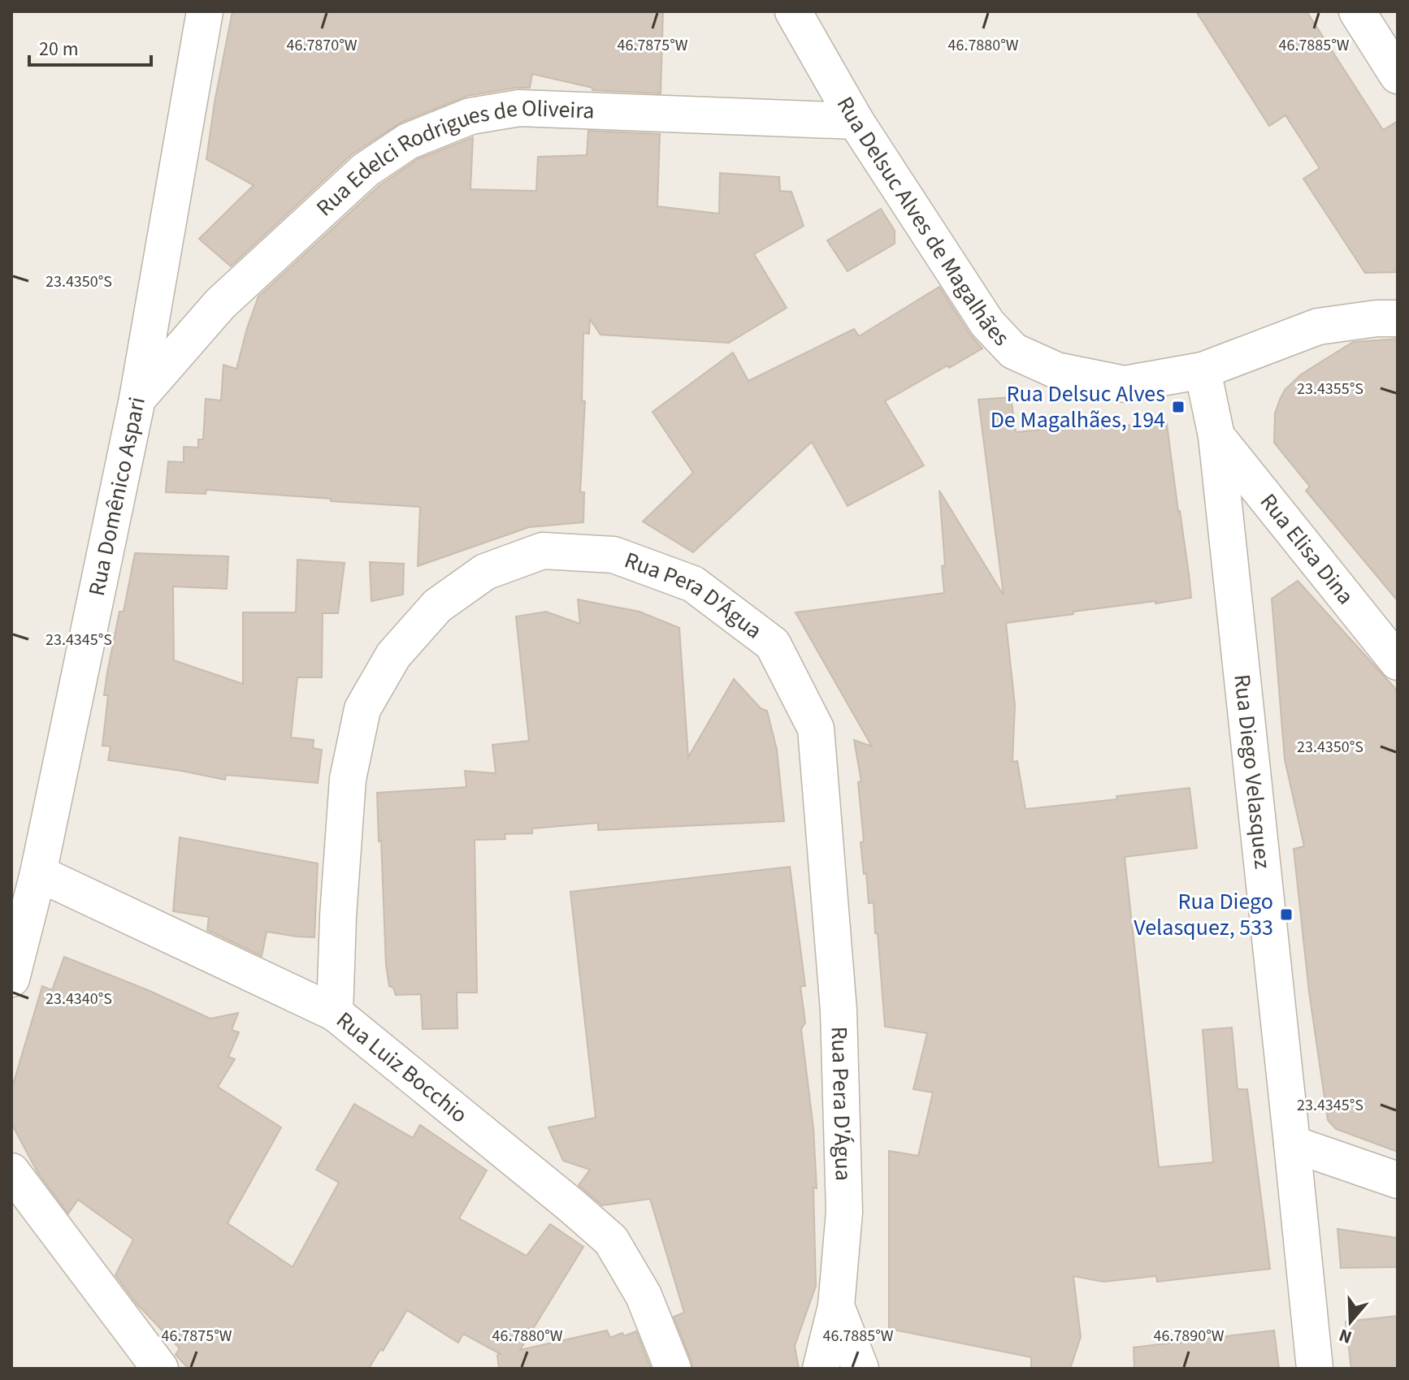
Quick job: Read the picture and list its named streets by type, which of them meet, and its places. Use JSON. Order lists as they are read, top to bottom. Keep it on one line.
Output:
{"streets":{"street":["Rua Edelci Rodrigues de Oliveira","Rua Delsuc Alves de Magalhães","Rua Domênico Aspari","Rua Elisa Dina","Rua Pera D'Água","Rua Diego Velasquez","Rua Luiz Bocchio"]},"crossings":[["Rua Edelci Rodrigues de Oliveira","Rua Delsuc Alves de Magalhães"],["Rua Edelci Rodrigues de Oliveira","Rua Domênico Aspari"],["Rua Delsuc Alves de Magalhães","Rua Diego Velasquez"],["Rua Domênico Aspari","Rua Luiz Bocchio"],["Rua Elisa Dina","Rua Diego Velasquez"],["Rua Pera D'Água","Rua Luiz Bocchio"]],"places":{"transit":["Rua Delsuc Alves De Magalhães, 194","Rua Diego Velasquez, 533"]},"scale_bar":"20 m","north":"bottom","coordinates":["46.7870°W","46.7875°W","46.7880°W","46.7885°W","23.4350°S","23.4355°S","23.4345°S","23.4340°S","46.7890°W"]}
